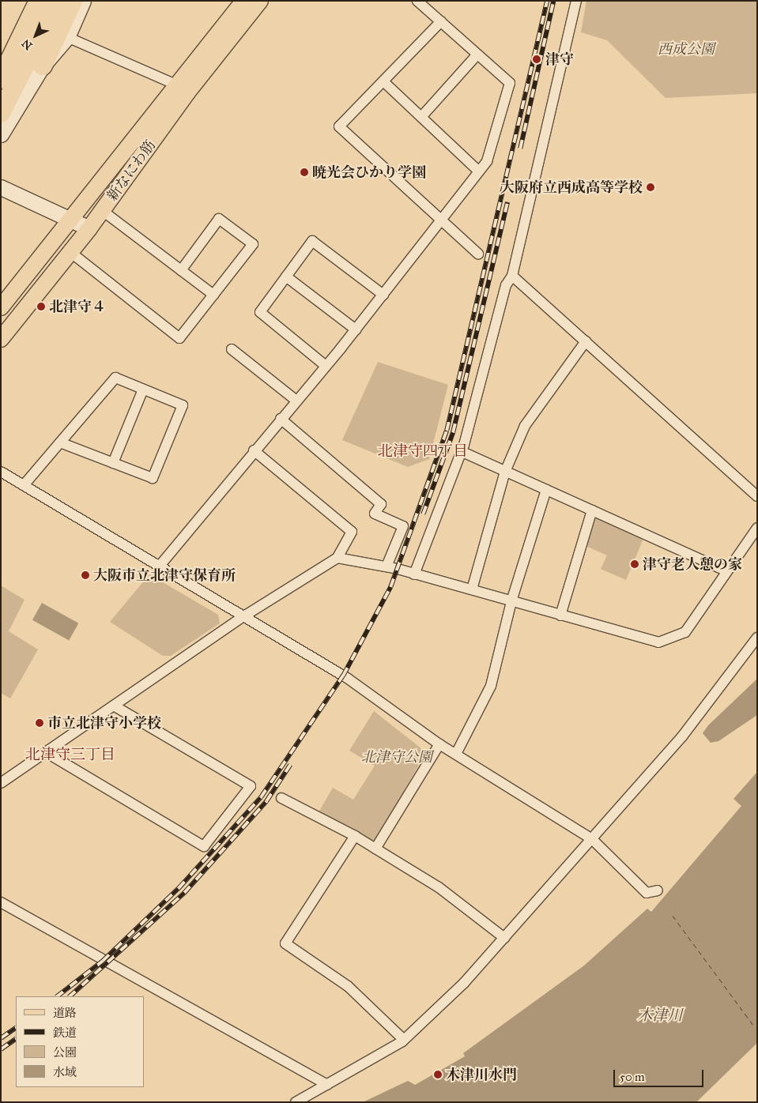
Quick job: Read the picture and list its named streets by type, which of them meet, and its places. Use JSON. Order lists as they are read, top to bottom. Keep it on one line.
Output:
{"streets":{"main road":["新なにわ筋"]},"districts":["北津守四丁目","北津守三丁目"],"water":["木津川"],"parks":["西成公園","北津守公園"],"places":["津守","暁光会ひかり学園","大阪府立西成高等学校","北津守４","津守老人憩の家","大阪市立北津守保育所","市立北津守小学校","木津川水門"],"legend":["道路","鉄道","公園","水域"],"scale_bar":"50 m","north":"bottom left"}
